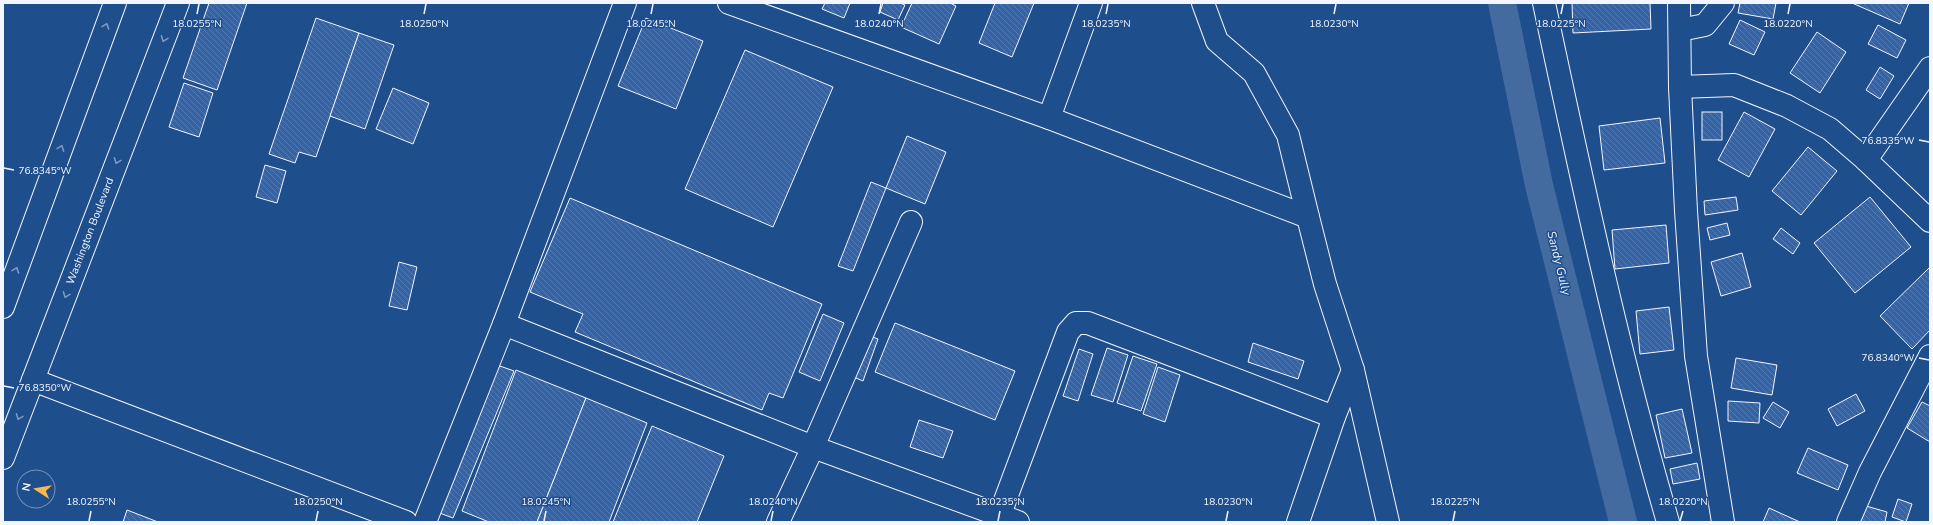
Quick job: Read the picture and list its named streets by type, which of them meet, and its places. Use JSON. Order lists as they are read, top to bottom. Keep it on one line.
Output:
{"streets":{"main road":["Washington Boulevard"]},"water":["Sandy Gully"],"north":"left","coordinates":["18.0255°N","18.0250°N","18.0245°N","18.0240°N","18.0235°N","18.0230°N","18.0225°N","18.0220°N","76.8335°W","76.8345°W","76.8340°W","76.8350°W"]}
